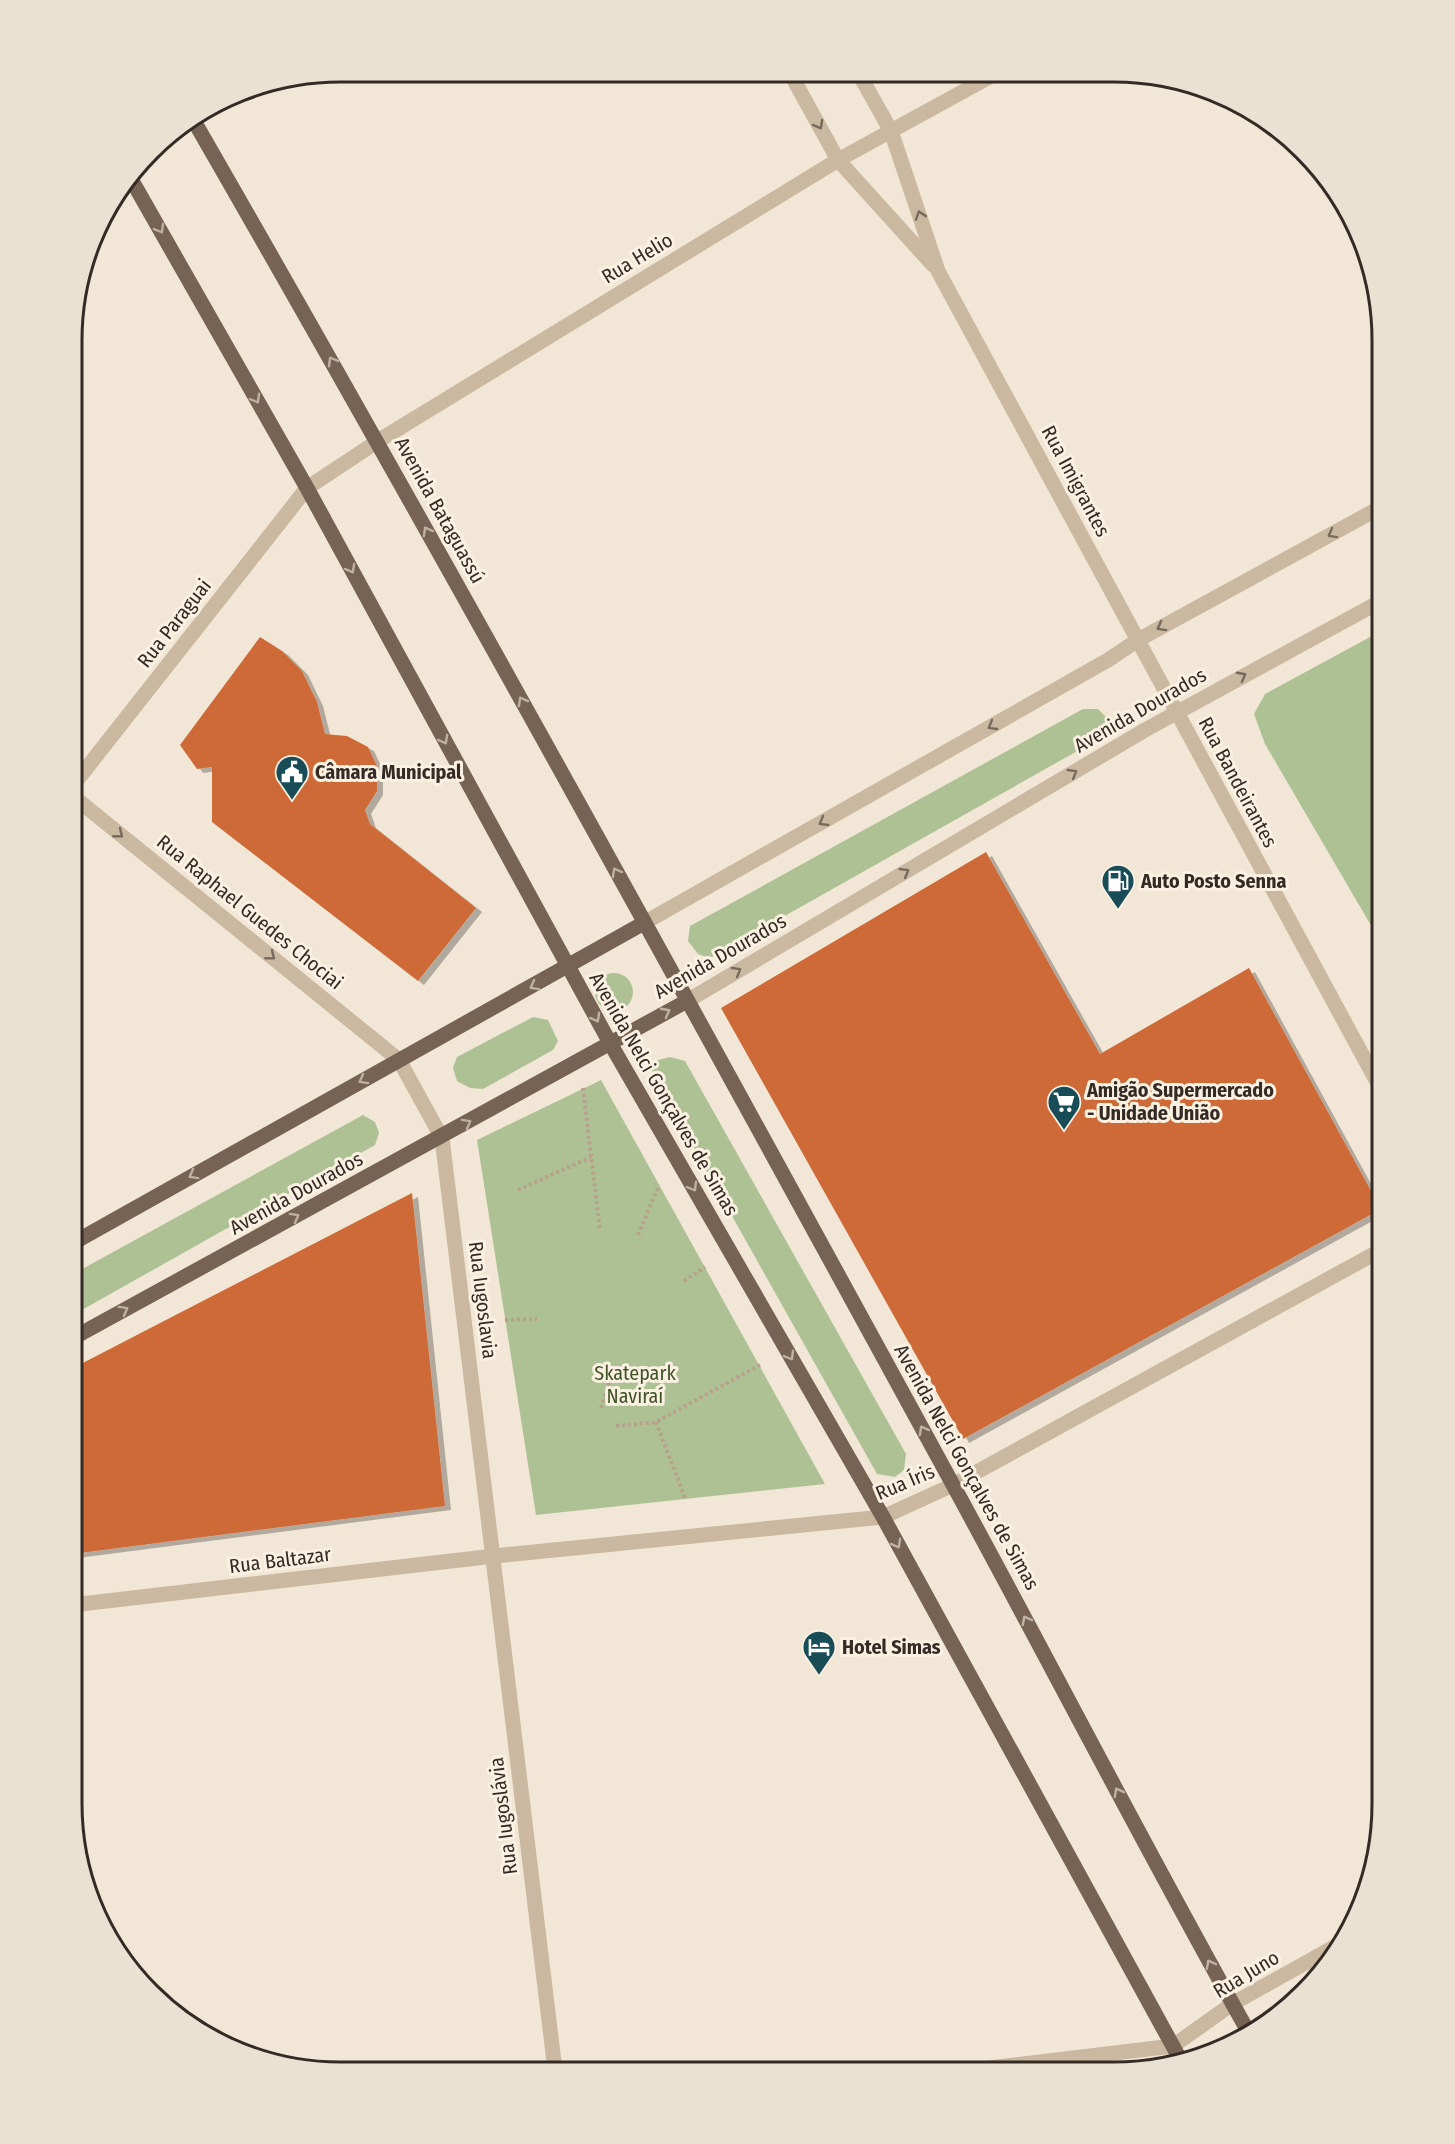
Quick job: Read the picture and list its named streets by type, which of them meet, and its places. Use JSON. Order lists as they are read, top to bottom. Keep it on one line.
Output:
{"streets":{"main road":["Avenida Bataguassú","Avenida Dourados","Avenida Nelci Gonçalves de Simas"],"street":["Rua Helio","Rua Imigrantes","Rua Paraguai","Rua Bandeirantes","Rua Raphael Guedes Chociai","Rua Iugoslavia","Rua Íris","Rua Baltazar","Rua Iugoslávia","Rua Juno"]},"crossings":[["Rua Helio","Rua Imigrantes"],["Rua Helio","Avenida Bataguassú"],["Rua Helio","Rua Paraguai"],["Rua Imigrantes","Avenida Dourados"],["Rua Imigrantes","Rua Bandeirantes"],["Avenida Bataguassú","Avenida Nelci Gonçalves de Simas"],["Avenida Dourados","Rua Bandeirantes"],["Avenida Dourados","Avenida Nelci Gonçalves de Simas"],["Avenida Dourados","Rua Iugoslavia"],["Rua Raphael Guedes Chociai","Rua Iugoslavia"],["Avenida Nelci Gonçalves de Simas","Rua Íris"],["Avenida Nelci Gonçalves de Simas","Rua Juno"],["Rua Iugoslavia","Rua Íris"],["Rua Iugoslavia","Rua Baltazar"],["Rua Iugoslavia","Rua Iugoslávia"],["Rua Íris","Rua Baltazar"],["Rua Íris","Rua Iugoslávia"],["Rua Baltazar","Rua Iugoslávia"]],"one_way":["Rua Raphael Guedes Chociai"],"parks":["Skatepark Naviraí"],"places":{"public building":["Câmara Municipal"],"fuel station":["Auto Posto Senna"],"supermarket":["Amigão Supermercado - Unidade União"],"hotel":["Hotel Simas"]}}
